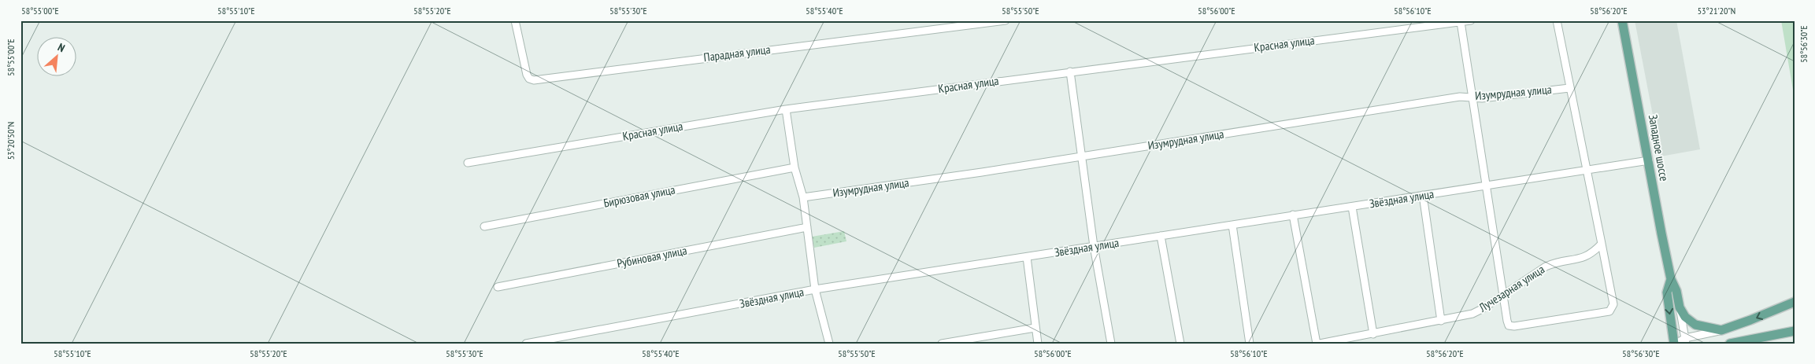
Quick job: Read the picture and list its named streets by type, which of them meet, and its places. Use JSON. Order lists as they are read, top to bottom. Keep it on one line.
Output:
{"streets":{"main road":["Западное шоссе"],"street":["Красная улица","Парадная улица","Изумрудная улица","Бирюзовая улица","Звёздная улица","Рубиновая улица","Лучезарная улица"]},"crossings":[["Западное шоссе","Звёздная улица"]],"north":"top right","coordinates":["58°55'00\"E","58°55'10\"E","58°55'20\"E","58°55'30\"E","58°55'40\"E","58°55'50\"E","58°56'00\"E","58°56'10\"E","58°56'20\"E","53°21'20\"N","58°56'30\"E","53°20'50\"N"]}
